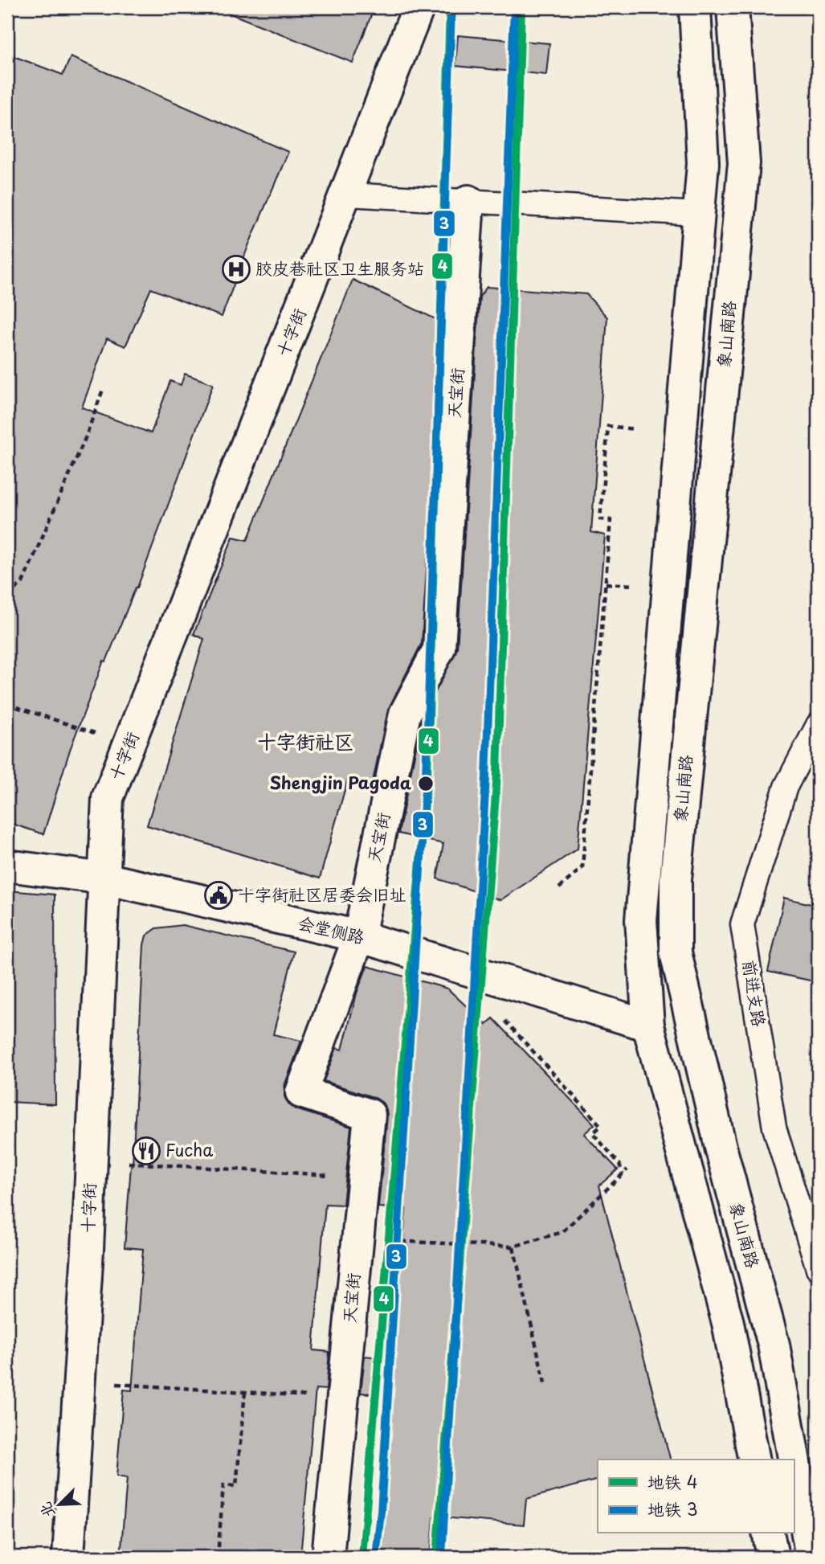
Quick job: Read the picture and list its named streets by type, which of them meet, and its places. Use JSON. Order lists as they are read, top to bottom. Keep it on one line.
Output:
{"streets":{"street":["十字街","象山南路","天宝街","会堂侧路"],"lane":["前进支路"]},"crossings":[["十字街","会堂侧路"],["象山南路","会堂侧路"],["天宝街","会堂侧路"]],"districts":["十字街社区"],"places":{"hospital":["胶皮巷社区卫生服务站"],"other":["Shengjin Pagoda"],"public building":["十字街社区居委会旧址"],"restaurant":["Fucha"]},"lines":["metro line 4","metro line 3"],"legend":["地铁 4","地铁 3"],"north":"bottom left"}
